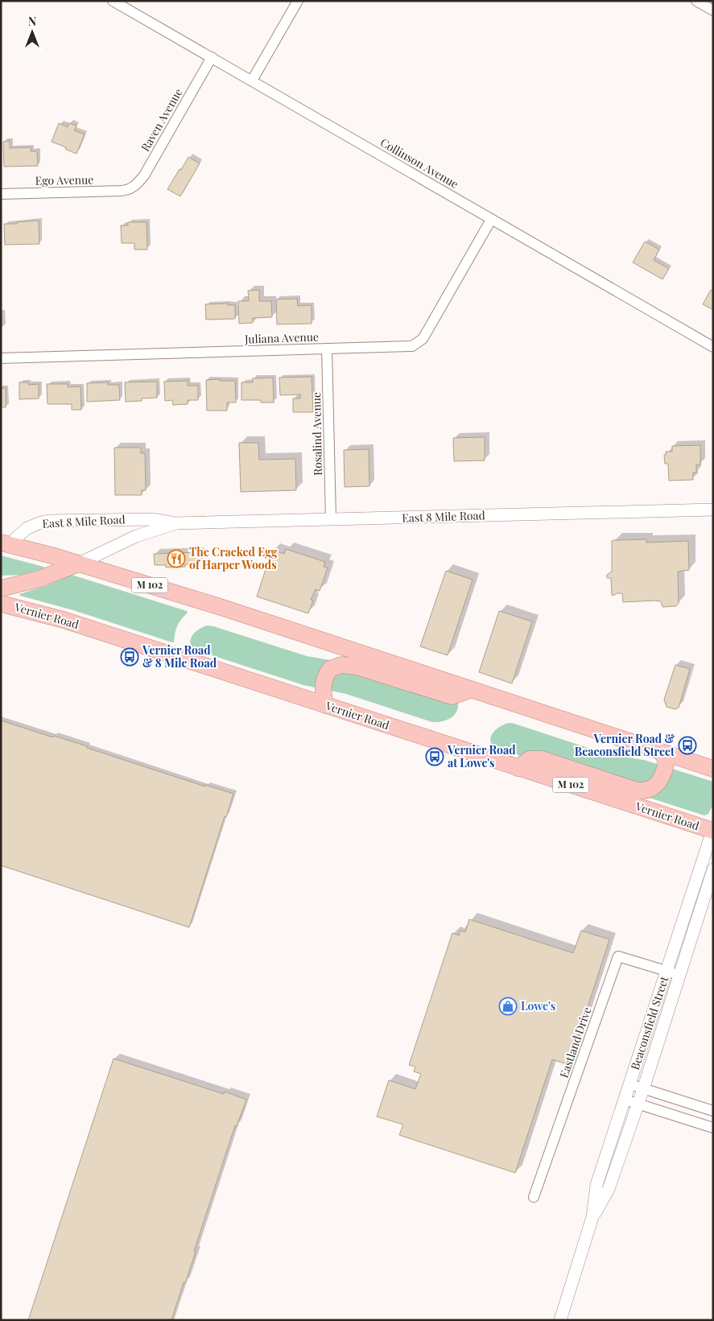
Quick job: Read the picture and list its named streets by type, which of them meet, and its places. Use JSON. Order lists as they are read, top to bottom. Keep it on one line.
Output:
{"streets":{"highway":["M 102","Vernier Road"],"street":["Raven Avenue","Collinson Avenue","Ego Avenue","Juliana Avenue","Rosalind Avenue","East 8 Mile Road","Beaconsfield Street","Eastland Drive"]},"crossings":[["Raven Avenue","Collinson Avenue"],["Raven Avenue","Ego Avenue"],["Collinson Avenue","Juliana Avenue"],["Juliana Avenue","Rosalind Avenue"],["Rosalind Avenue","East 8 Mile Road"],["East 8 Mile Road","M 102"],["Vernier Road","Beaconsfield Street"],["Beaconsfield Street","Eastland Drive"]],"places":{"restaurant":["The Cracked Egg of Harper Woods"],"bus stop":["Vernier Road & 8 Mile Road","Vernier Road & Beaconsfield Street","Vernier Road at Lowe's"],"shop":["Lowe's"]},"north":"top"}
